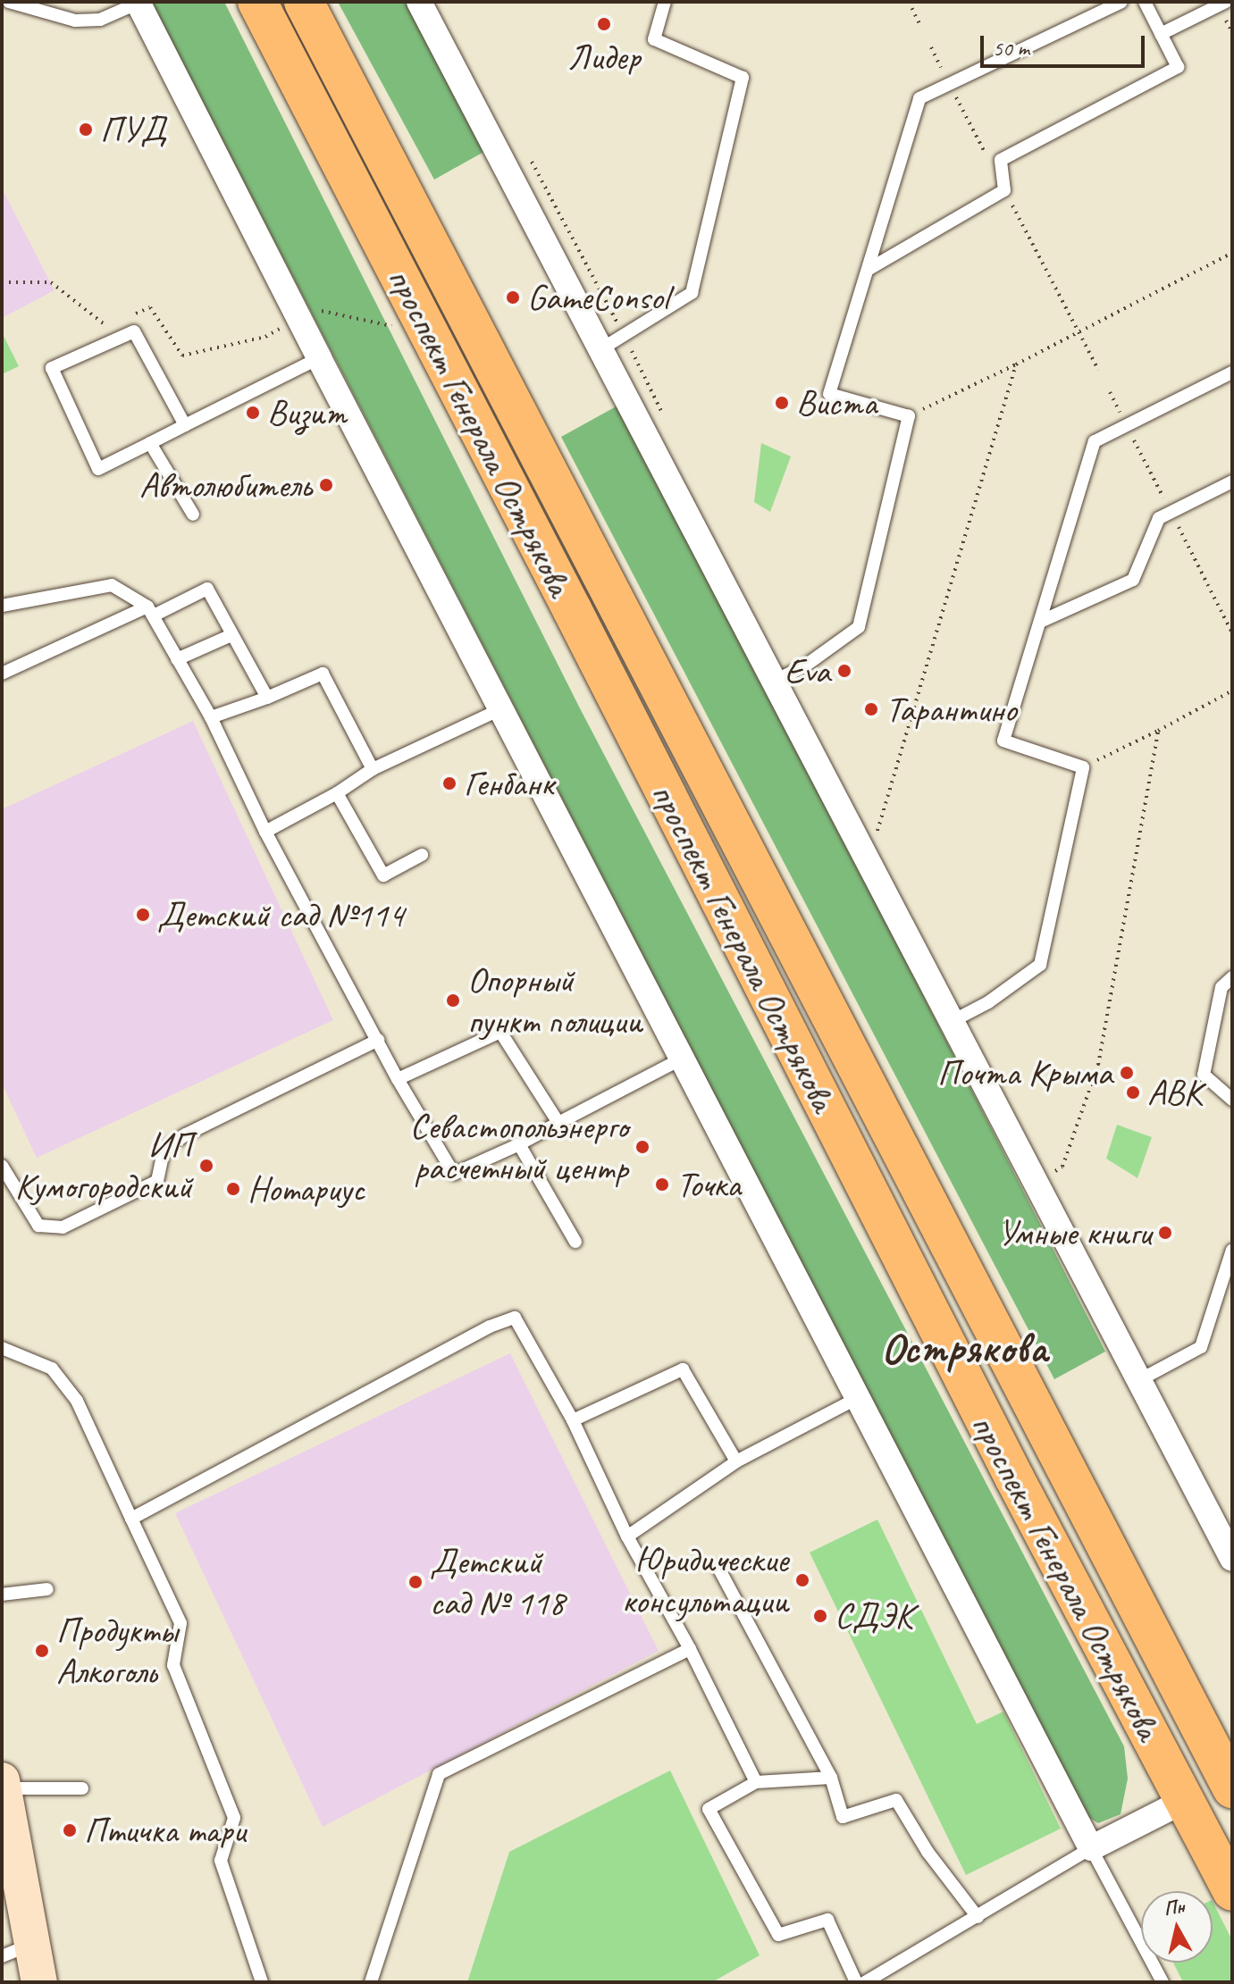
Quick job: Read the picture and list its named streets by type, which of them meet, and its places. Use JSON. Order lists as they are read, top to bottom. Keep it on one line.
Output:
{"streets":{"main road":["проспект Генерала Острякова"]},"districts":["Острякова"],"places":["Лидер","ПУД","GameConsol","Виста","Визит","Автолюбитель","Eva","Тарантино","Генбанк","Детский сад №114","Опорный пункт полиции","Почта Крыма","АВК","Севастопольэнерго расчетный центр","ИП Кумогородский","Точка","Нотариус","Умные книги","Юридические консультации","Детский сад № 118","СДЭК","Продукты Алкоголь","Птичка тари"],"scale_bar":"50 m","north":"top"}
